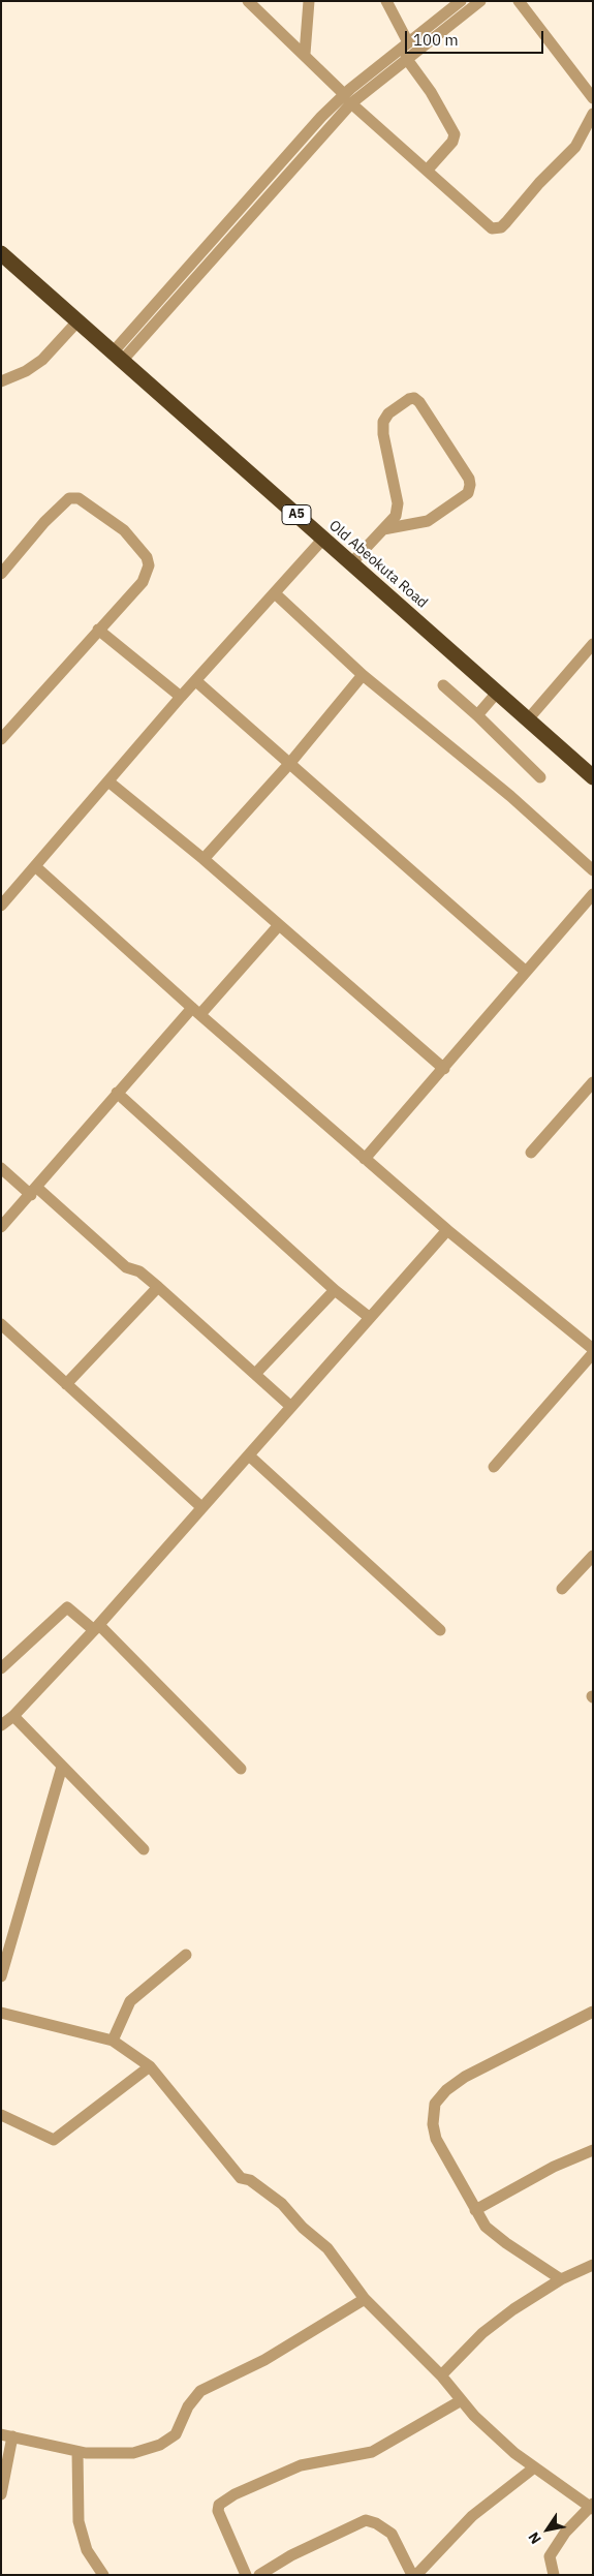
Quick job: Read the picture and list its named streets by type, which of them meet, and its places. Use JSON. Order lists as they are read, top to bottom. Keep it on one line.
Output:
{"streets":{"highway":["A5","Old Abeokuta Road"]},"scale_bar":"100 m","north":"bottom left"}
